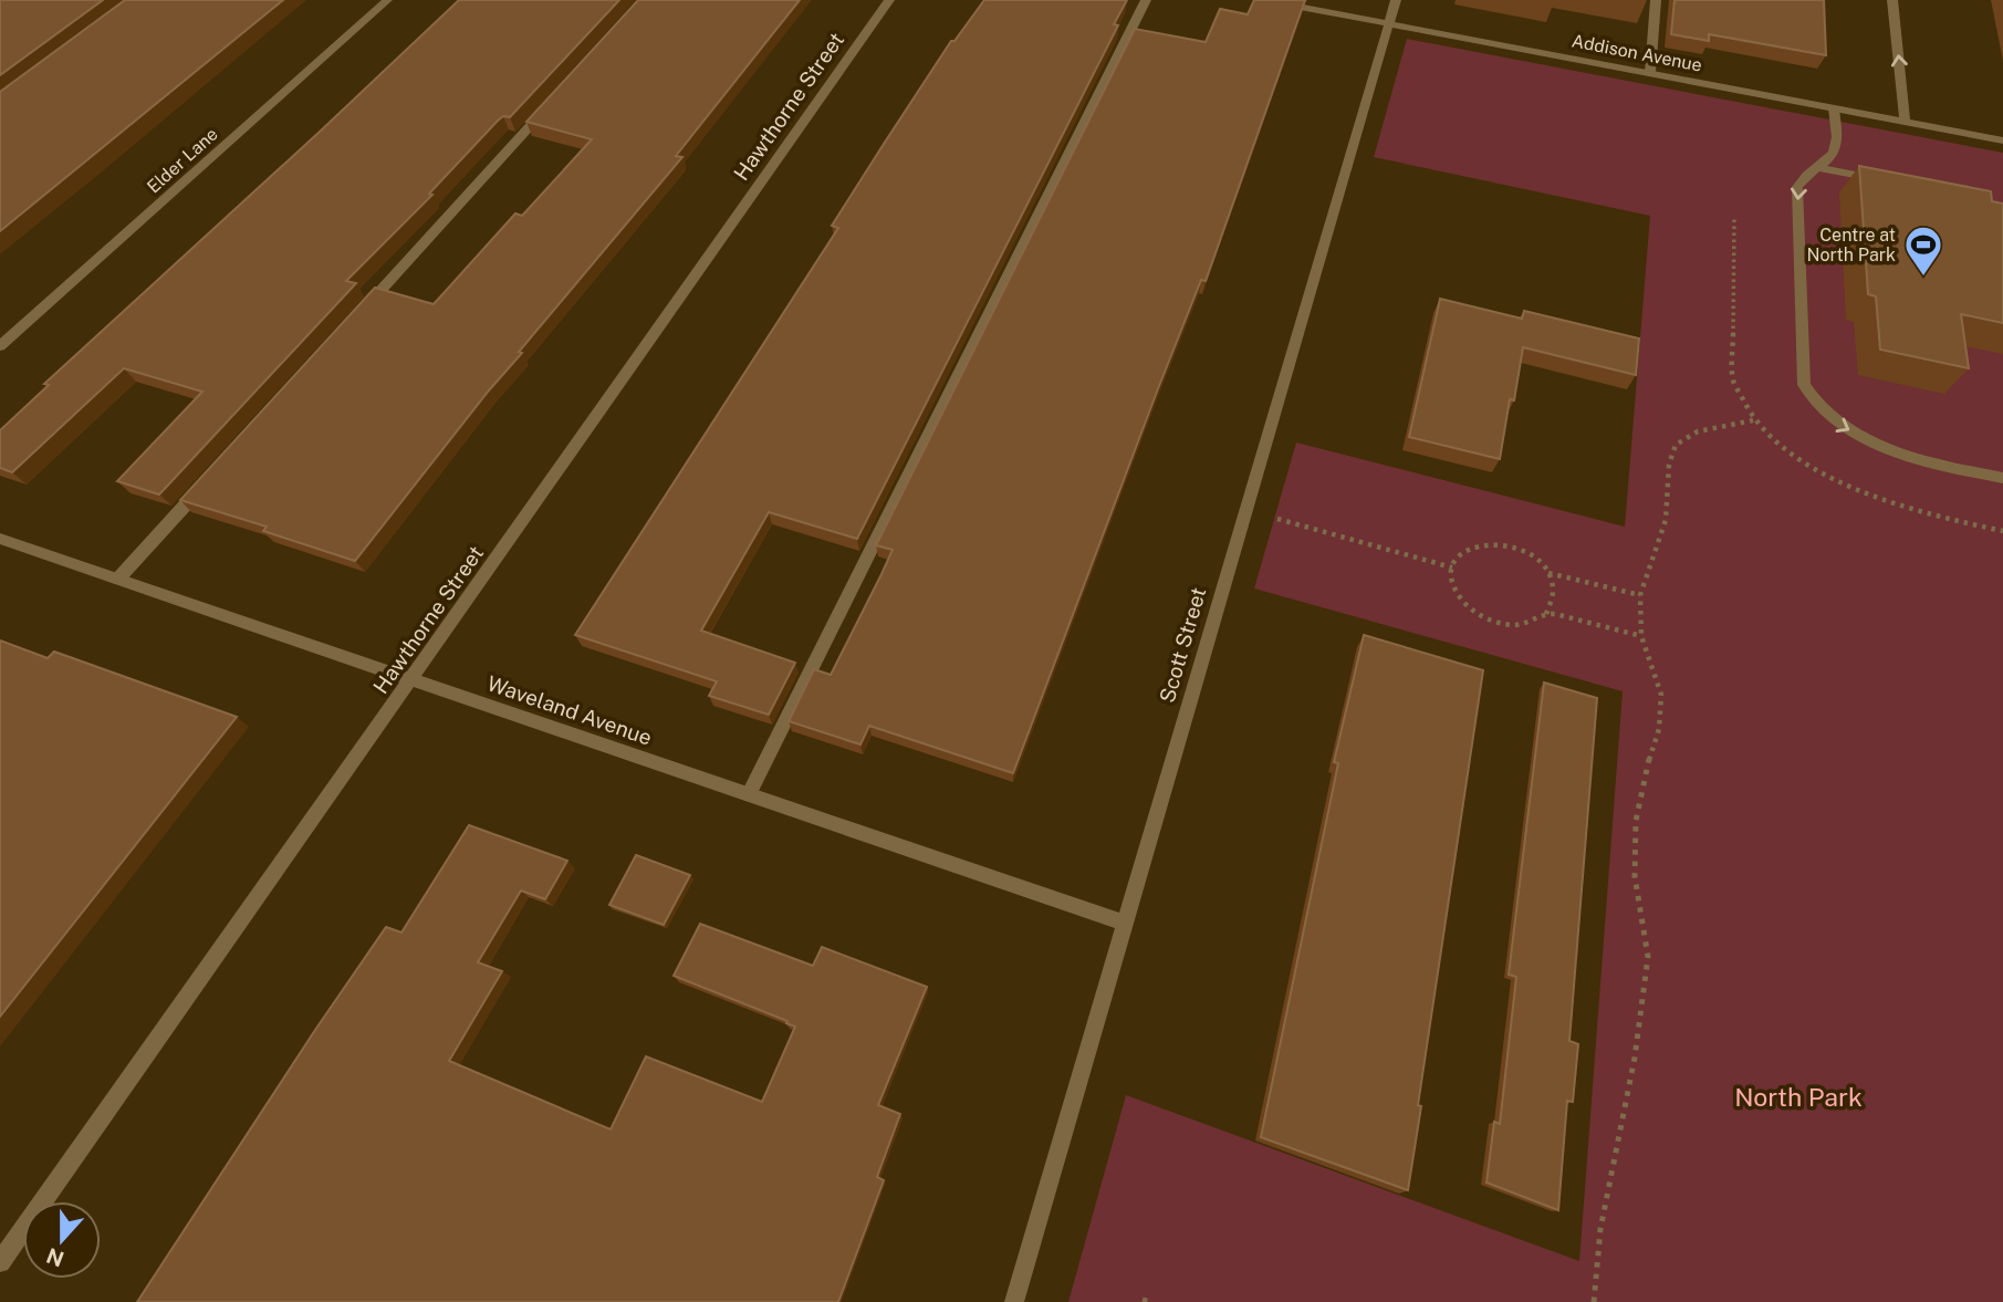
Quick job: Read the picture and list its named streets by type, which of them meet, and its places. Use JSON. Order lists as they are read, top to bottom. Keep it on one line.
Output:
{"streets":{"street":["Addison Avenue","Hawthorne Street","Elder Lane","Scott Street","Waveland Avenue"]},"crossings":[["Addison Avenue","Scott Street"],["Hawthorne Street","Waveland Avenue"],["Scott Street","Waveland Avenue"]],"parks":["North Park"],"places":{"sports":["Centre at North Park"]},"north":"bottom"}
